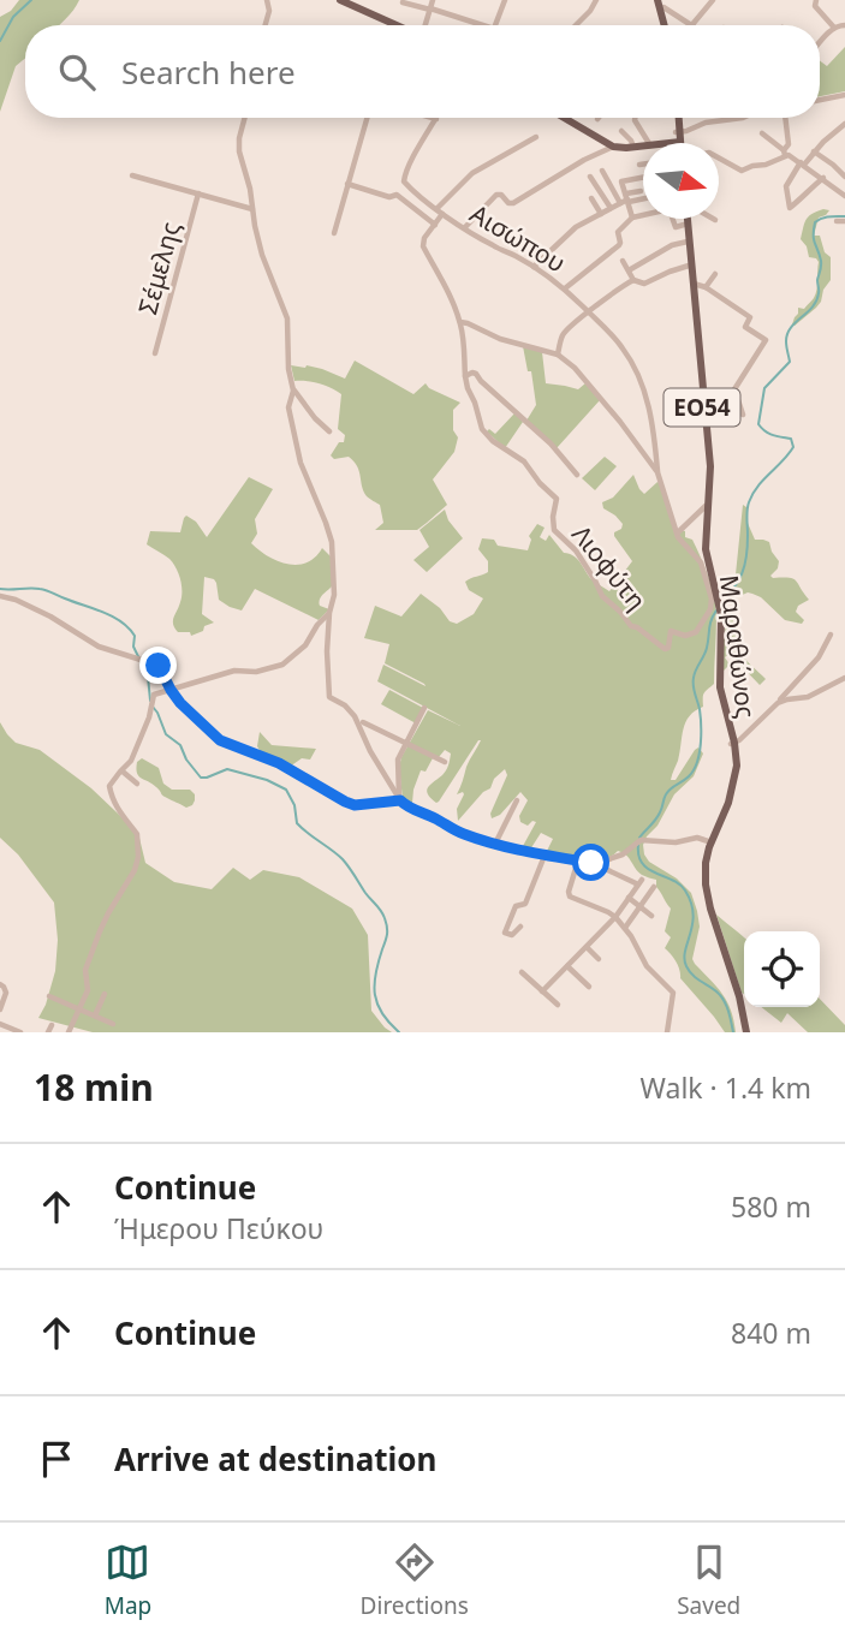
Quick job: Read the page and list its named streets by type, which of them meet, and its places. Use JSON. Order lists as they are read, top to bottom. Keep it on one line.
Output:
{"streets":{"main road":["ΕΟ54","Μαραθώνος"],"street":["Αισώπου","Σέμελης","Λιοφύτη"]},"north":"right","page":{"search":"Search here","heading":["18 min","Walk · 1.4 km"],"list":[["Continue","Ήμερου Πεύκου","580 m"],["Continue","840 m"],"Arrive at destination"],"nav":["Map","Directions","Saved"]}}
